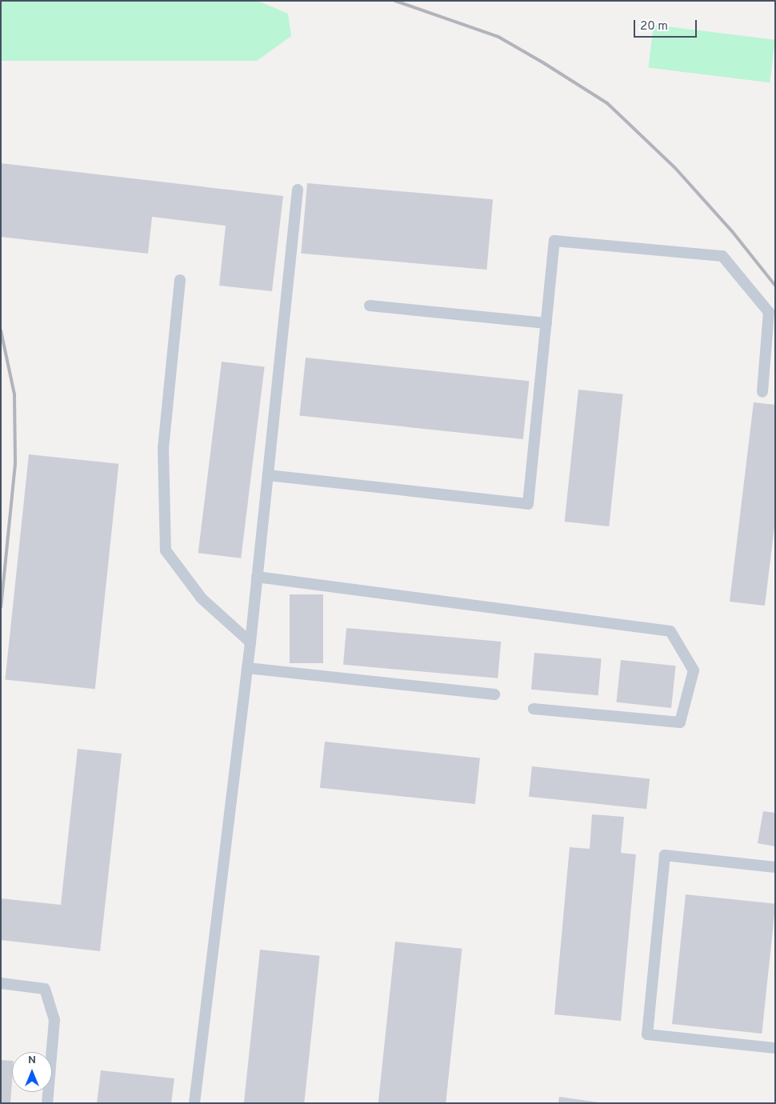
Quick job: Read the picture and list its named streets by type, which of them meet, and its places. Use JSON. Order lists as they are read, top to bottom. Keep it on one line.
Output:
{"scale_bar":"20 m","north":"top"}
